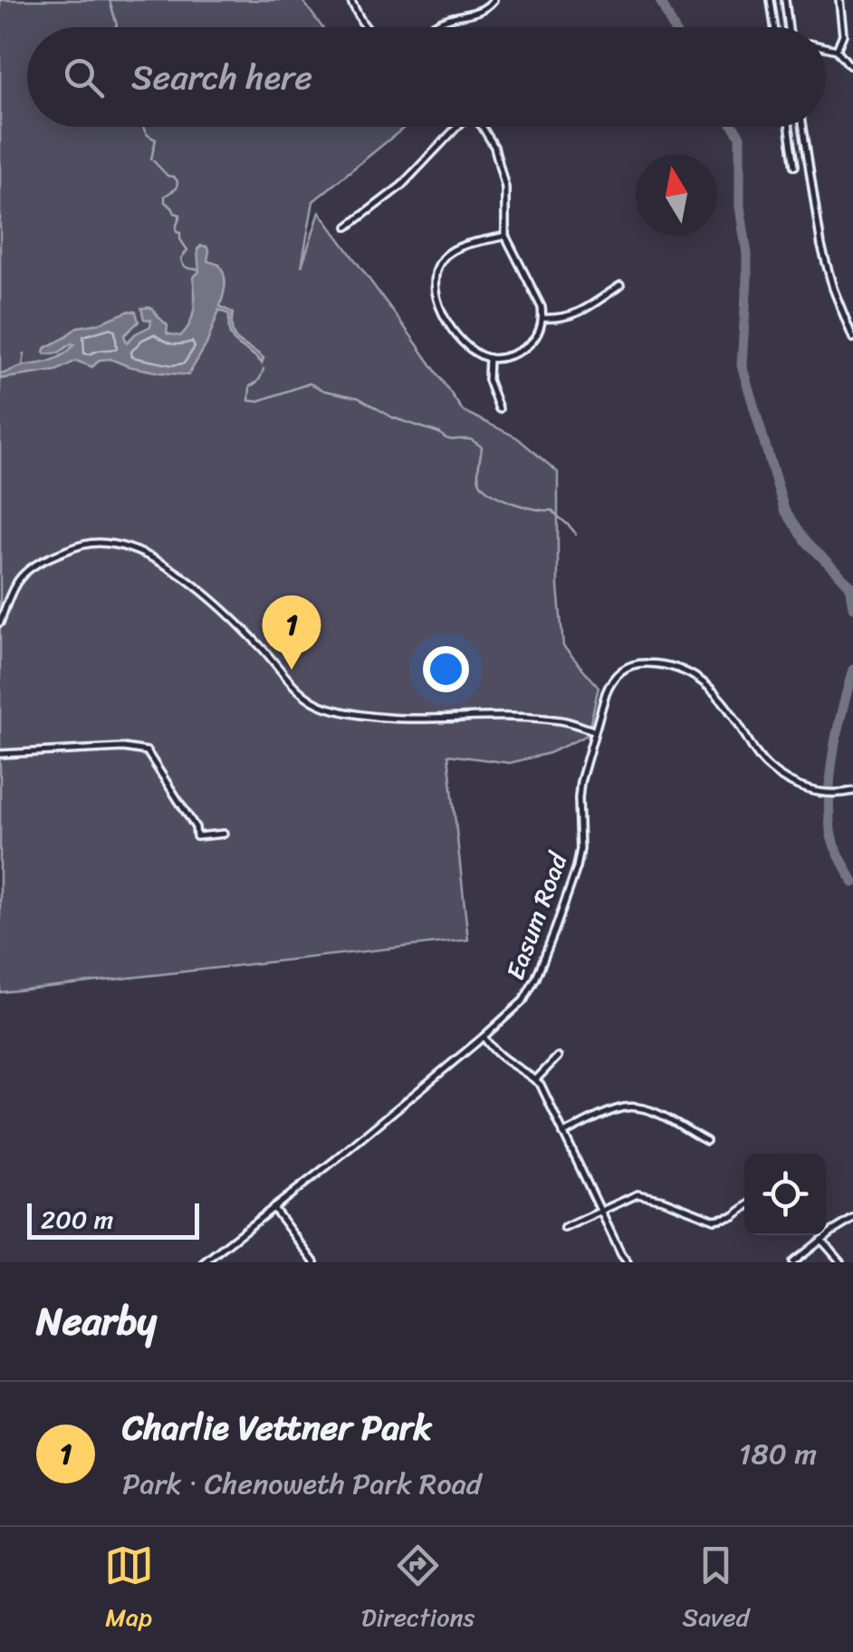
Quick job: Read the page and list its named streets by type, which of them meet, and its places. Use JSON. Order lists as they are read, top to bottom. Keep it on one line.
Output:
{"streets":{"street":["Easum Road"]},"scale_bar":"200 m","north":"top","page":{"search":"Search here","pins":"1","scale":"200 m","heading":"Nearby","list":[{"mark":"1","name":"Charlie Vettner Park","note":"Park · Chenoweth Park Road","value":"180 m"}],"nav":["Map","Directions","Saved"]}}
